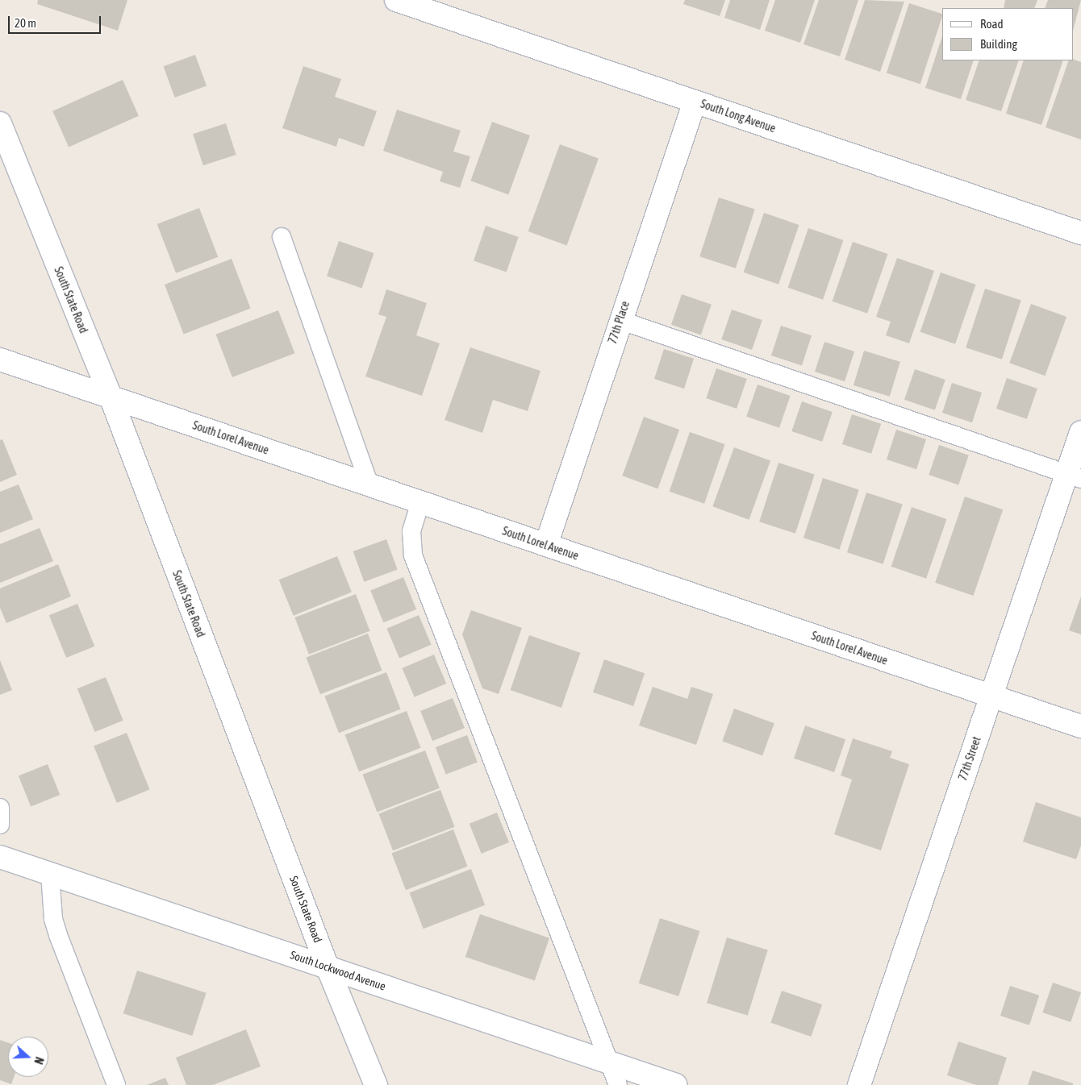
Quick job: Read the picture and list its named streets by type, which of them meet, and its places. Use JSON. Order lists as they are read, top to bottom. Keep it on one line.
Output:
{"streets":{"street":["South Long Avenue","South State Road","77th Place","South Lorel Avenue","77th Street","South Lockwood Avenue"]},"crossings":[["South Long Avenue","77th Place"],["South State Road","South Lorel Avenue"],["South State Road","South Lockwood Avenue"],["77th Place","South Lorel Avenue"],["South Lorel Avenue","77th Street"]],"legend":["Road","Building"],"scale_bar":"20 m","north":"right"}
